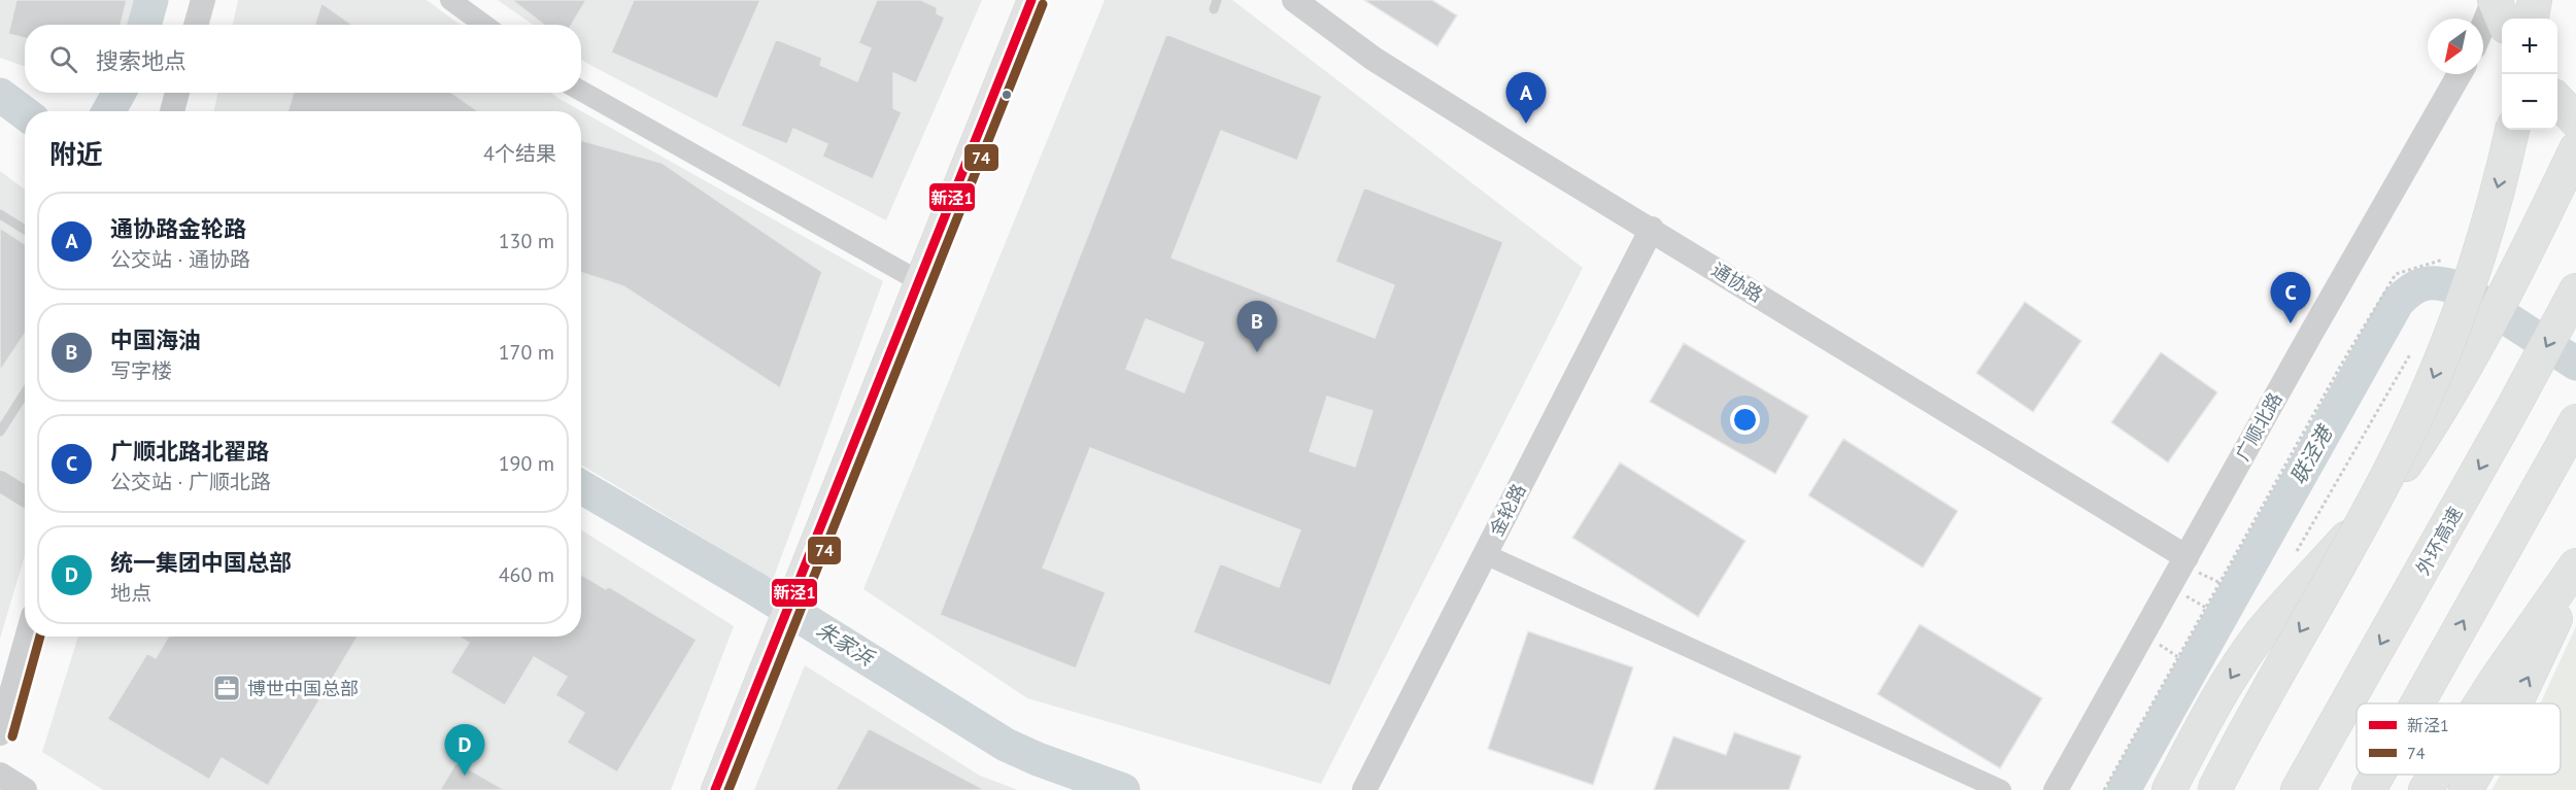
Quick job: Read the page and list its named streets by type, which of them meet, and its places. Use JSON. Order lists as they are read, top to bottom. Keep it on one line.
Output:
{"streets":{"highway":["外环高速"],"street":["通协路","广顺北路","金轮路"]},"crossings":[["通协路","广顺北路"],["通协路","金轮路"]],"water":["联泾港","朱家浜"],"places":{"office":["博世中国总部"]},"lines":["transit line 新泾1","transit line 74"],"legend":["新泾1","74"],"north":"bottom left","page":{"map_buttons":["+","−"],"search":"搜索地点","pins":["A","C","B","D"],"heading":["附近","4个结果"],"list":[{"mark":"A","name":"通协路金轮路","note":"公交站 · 通协路","value":"130 m"},{"mark":"B","name":"中国海油","note":"写字楼","value":"170 m"},{"mark":"C","name":"广顺北路北翟路","note":"公交站 · 广顺北路","value":"190 m"},{"mark":"D","name":"统一集团中国总部","note":"地点","value":"460 m"}]}}
